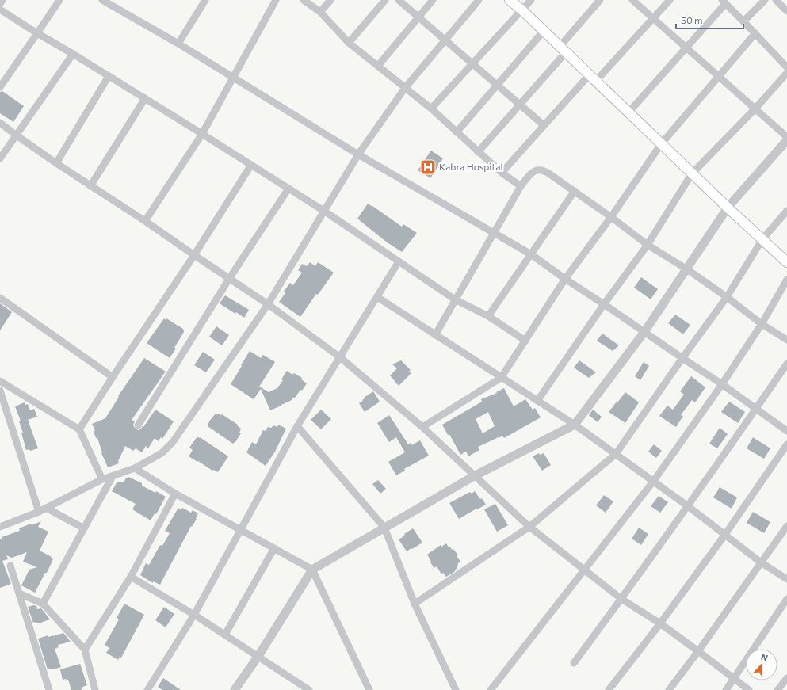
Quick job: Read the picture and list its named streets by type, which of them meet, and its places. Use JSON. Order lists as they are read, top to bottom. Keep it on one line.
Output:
{"places":{"hospital":["Kabra Hospital"]},"scale_bar":"50 m","north":"top"}
